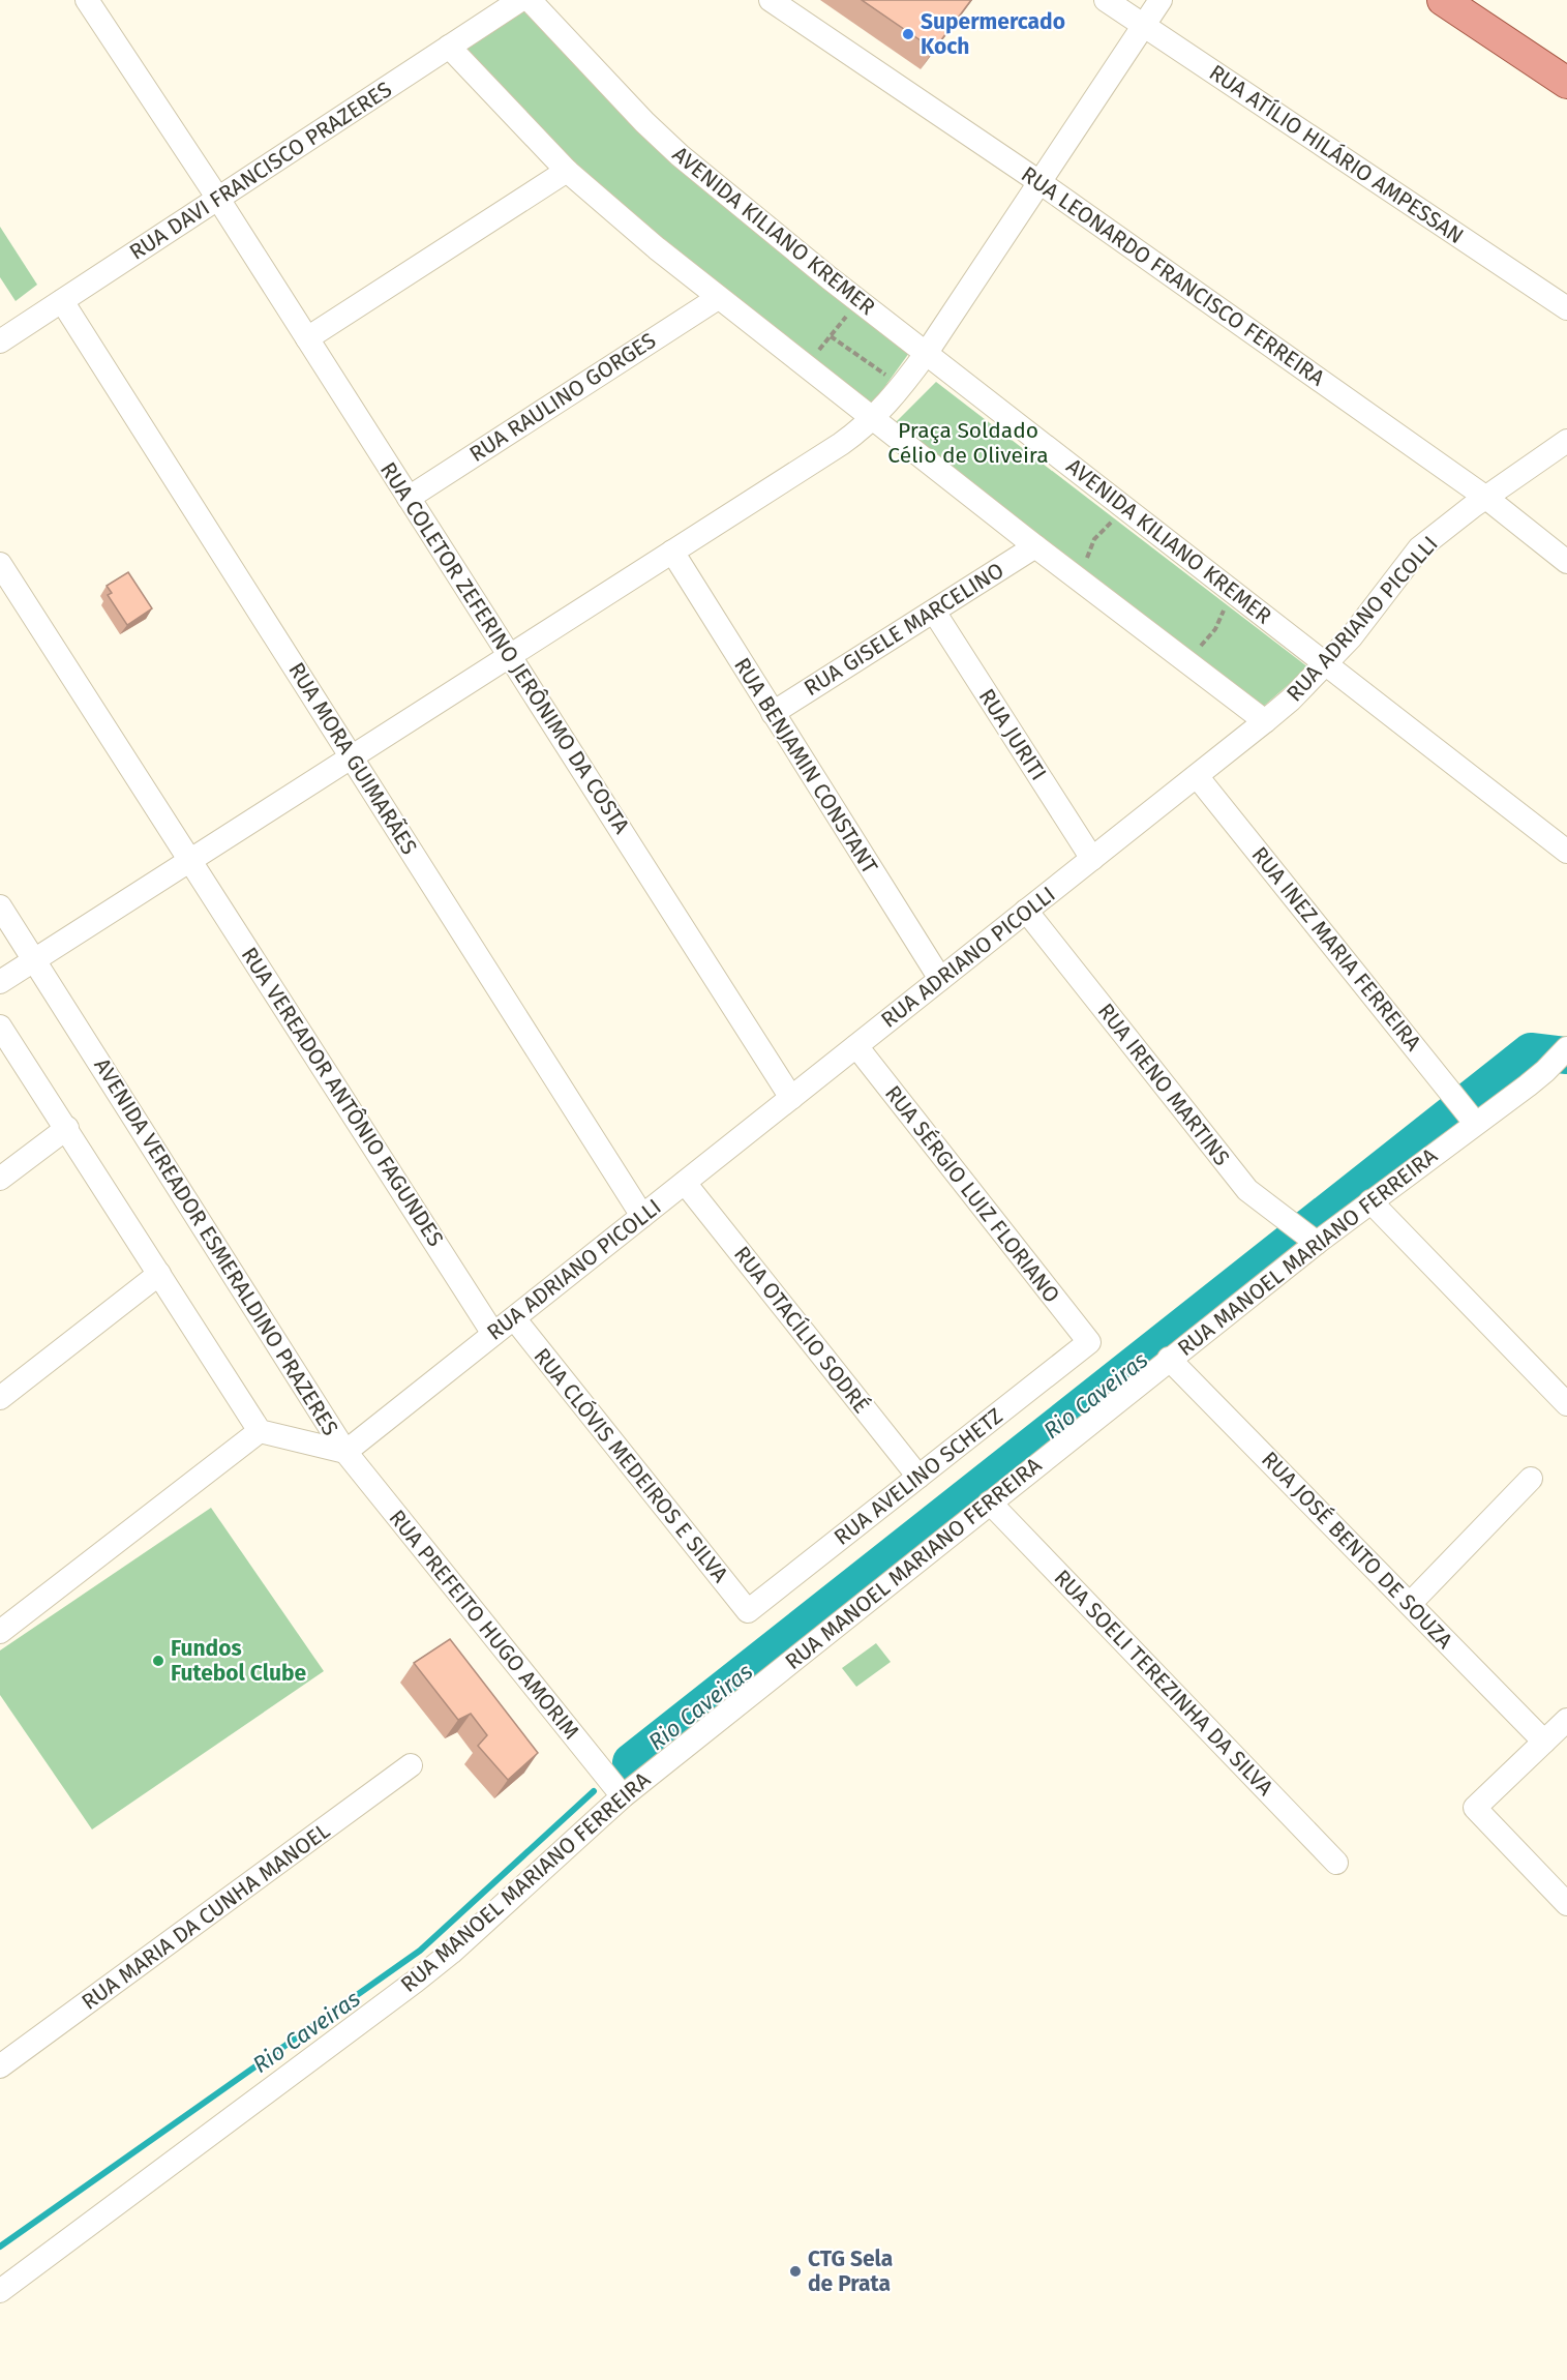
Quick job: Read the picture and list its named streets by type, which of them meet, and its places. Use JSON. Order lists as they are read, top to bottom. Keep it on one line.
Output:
{"streets":{"street":["RUA ATÍLIO HILÁRIO AMPESSAN","RUA DAVI FRANCISCO PRAZERES","AVENIDA KILIANO KREMER","RUA LEONARDO FRANCISCO FERREIRA","RUA RAULINO GORGES","RUA ADRIANO PICOLLI","RUA GISELE MARCELINO","RUA COLETOR ZEFERINO JERÔNIMO DA COSTA","RUA JURITI","RUA MORA GUIMARÃES","RUA BENJAMIN CONSTANT","RUA INEZ MARIA FERREIRA","RUA IRENO MARTINS","RUA VEREADOR ANTÔNIO FAGUNDES","RUA SÉRGIO LUIZ FLORIANO","AVENIDA VEREADOR ESMERALDINO PRAZERES","RUA MANOEL MARIANO FERREIRA","RUA OTACÍLIO SODRÉ","RUA CLÓVIS MEDEIROS E SILVA","RUA AVELINO SCHETZ","RUA JOSÉ BENTO DE SOUZA","RUA PREFEITO HUGO AMORIM","RUA SOELI TEREZINHA DA SILVA","RUA MARIA DA CUNHA MANOEL"]},"crossings":[["RUA DAVI FRANCISCO PRAZERES","RUA COLETOR ZEFERINO JERÔNIMO DA COSTA"],["RUA DAVI FRANCISCO PRAZERES","RUA MORA GUIMARÃES"],["AVENIDA KILIANO KREMER","RUA ADRIANO PICOLLI"],["RUA LEONARDO FRANCISCO FERREIRA","RUA ADRIANO PICOLLI"],["RUA RAULINO GORGES","RUA COLETOR ZEFERINO JERÔNIMO DA COSTA"],["RUA ADRIANO PICOLLI","RUA COLETOR ZEFERINO JERÔNIMO DA COSTA"],["RUA ADRIANO PICOLLI","RUA JURITI"],["RUA ADRIANO PICOLLI","RUA MORA GUIMARÃES"],["RUA ADRIANO PICOLLI","RUA BENJAMIN CONSTANT"],["RUA ADRIANO PICOLLI","RUA INEZ MARIA FERREIRA"],["RUA ADRIANO PICOLLI","RUA IRENO MARTINS"],["RUA ADRIANO PICOLLI","RUA VEREADOR ANTÔNIO FAGUNDES"],["RUA ADRIANO PICOLLI","RUA SÉRGIO LUIZ FLORIANO"],["RUA ADRIANO PICOLLI","AVENIDA VEREADOR ESMERALDINO PRAZERES"],["RUA ADRIANO PICOLLI","RUA OTACÍLIO SODRÉ"],["RUA ADRIANO PICOLLI","RUA CLÓVIS MEDEIROS E SILVA"],["RUA ADRIANO PICOLLI","RUA PREFEITO HUGO AMORIM"],["RUA GISELE MARCELINO","RUA JURITI"],["RUA GISELE MARCELINO","RUA BENJAMIN CONSTANT"],["RUA INEZ MARIA FERREIRA","RUA MANOEL MARIANO FERREIRA"],["RUA IRENO MARTINS","RUA MANOEL MARIANO FERREIRA"],["RUA SÉRGIO LUIZ FLORIANO","RUA AVELINO SCHETZ"],["AVENIDA VEREADOR ESMERALDINO PRAZERES","RUA PREFEITO HUGO AMORIM"],["RUA MANOEL MARIANO FERREIRA","RUA JOSÉ BENTO DE SOUZA"],["RUA MANOEL MARIANO FERREIRA","RUA PREFEITO HUGO AMORIM"],["RUA MANOEL MARIANO FERREIRA","RUA SOELI TEREZINHA DA SILVA"],["RUA OTACÍLIO SODRÉ","RUA AVELINO SCHETZ"],["RUA CLÓVIS MEDEIROS E SILVA","RUA AVELINO SCHETZ"]],"water":["Rio Caveiras"],"parks":["Praça Soldado Célio de Oliveira"],"places":["Supermercado Koch","Fundos Futebol Clube","CTG Sela de Prata"]}
